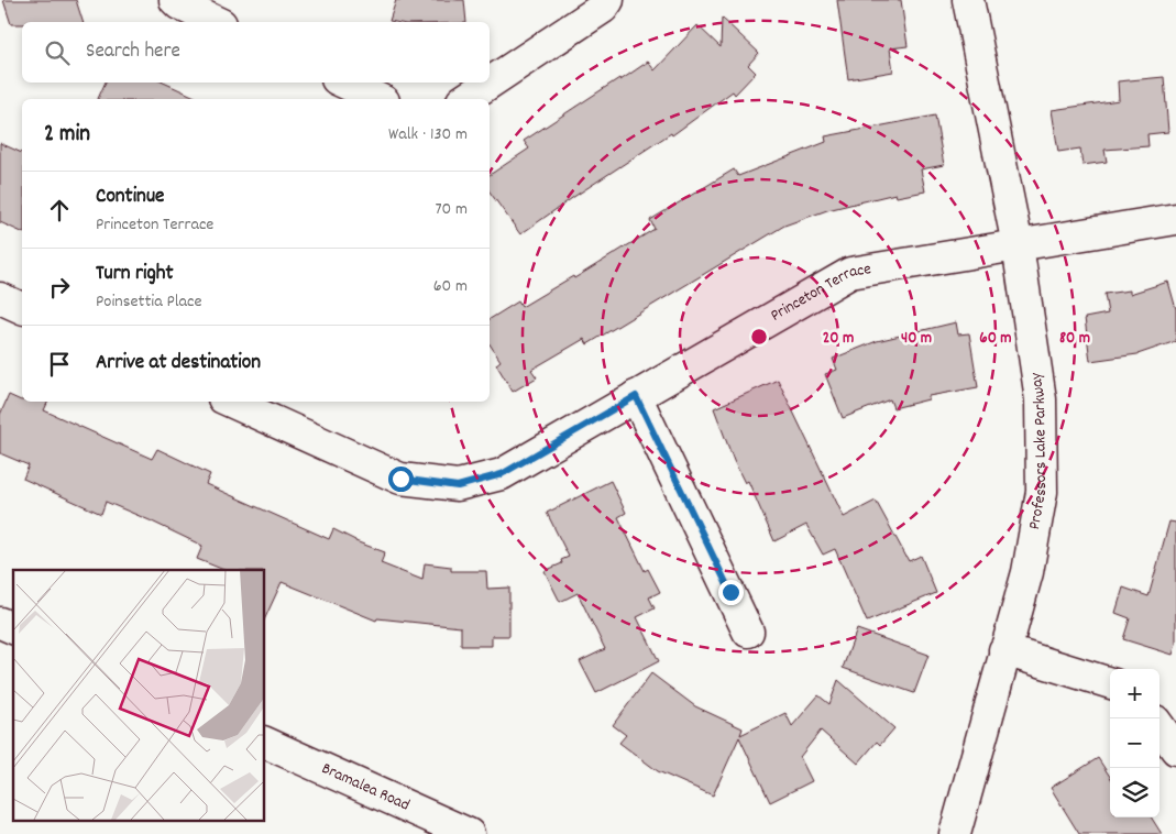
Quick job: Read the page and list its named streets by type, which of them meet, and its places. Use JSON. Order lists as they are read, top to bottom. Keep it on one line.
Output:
{"streets":{"street":["Princeton Terrace","Professors Lake Parkway","Bramalea Road"]},"crossings":[["Princeton Terrace","Professors Lake Parkway"]],"page":{"search":"Search here","heading":["2 min","Walk · 130 m"],"list":[["Continue","Princeton Terrace","70 m"],["Turn right","Poinsettia Place","60 m"],"Arrive at destination"],"map_buttons":["+","−"]},"rings":["20 m","40 m","60 m","80 m"]}
